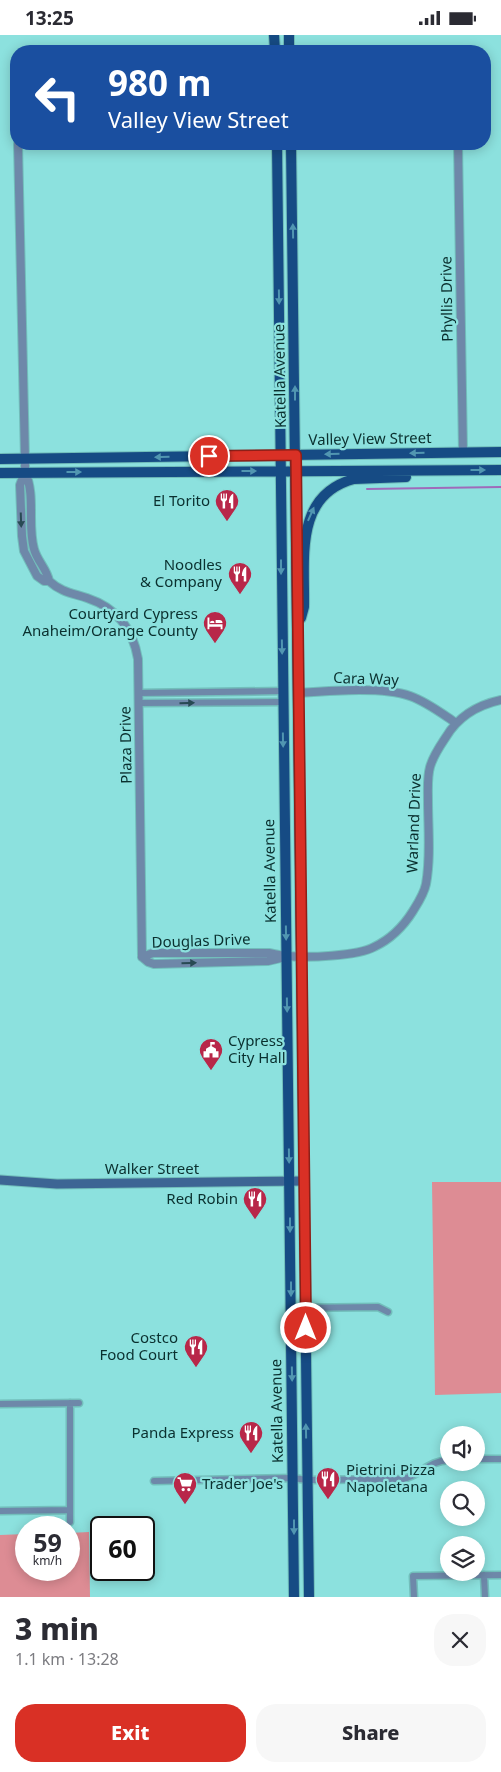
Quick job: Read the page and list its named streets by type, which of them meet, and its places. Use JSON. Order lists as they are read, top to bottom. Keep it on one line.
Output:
{"streets":{"main road":["Katella Avenue","Valley View Street","Walker Street"],"street":["Phyllis Drive","Cara Way","Plaza Drive","Warland Drive","Douglas Drive"]},"crossings":[["Phyllis Drive","Valley View Street"],["Katella Avenue","Valley View Street"],["Katella Avenue","Cara Way"],["Katella Avenue","Warland Drive"],["Katella Avenue","Douglas Drive"],["Katella Avenue","Walker Street"],["Valley View Street","Plaza Drive"],["Cara Way","Warland Drive"],["Plaza Drive","Douglas Drive"],["Warland Drive","Douglas Drive"]],"places":{"restaurant":["El Torito","Noodles & Company","Red Robin","Costco Food Court","Panda Express","Pietrini Pizza Napoletana"],"hotel":["Courtyard Cypress Anaheim/Orange County"],"public building":["Cypress City Hall"],"supermarket":["Trader Joe's"]},"page":{"status":"13:25","turn":["980 m","Valley View Street"],"speed":"59 km/h","limit":"60","heading":["3 min","1.1 km · 13:28"],"buttons":["Exit","Share"]}}
